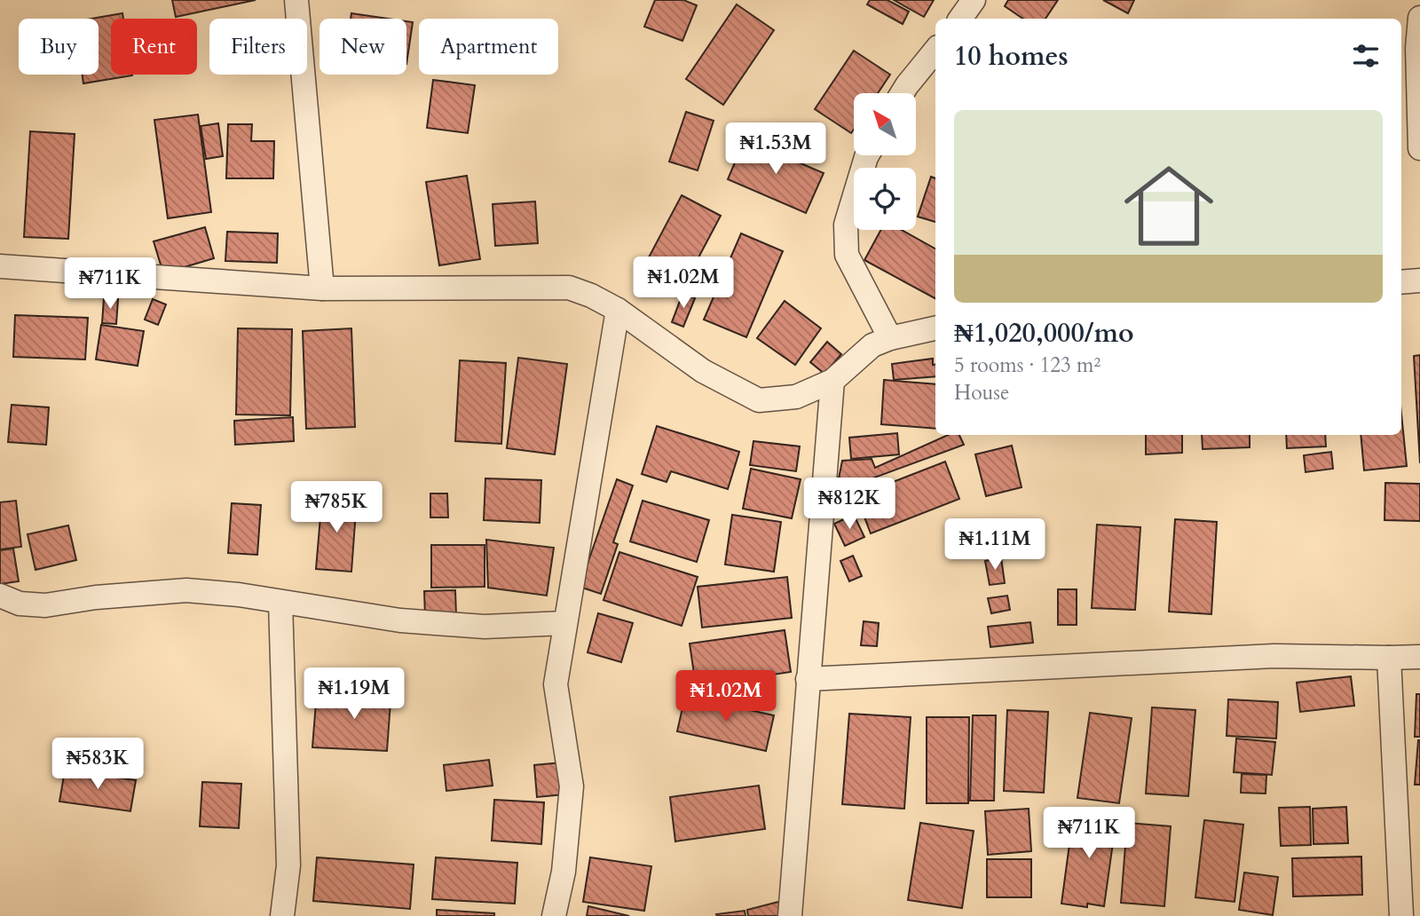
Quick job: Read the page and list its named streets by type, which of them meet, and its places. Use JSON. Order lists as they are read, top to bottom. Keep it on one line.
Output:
{"north":"top left","page":{"chip":["Buy","Rent","Filters","New","Apartment"],"heading":"10 homes","list":[{"name":"₦1,020,000/mo","note":"5 rooms · 123 m² · House"}],"price":["₦1.53M","₦1.02M","₦711K","₦812K","₦785K","₦1.11M","₦1.19M","₦1.02M","₦583K","₦711K"]}}
